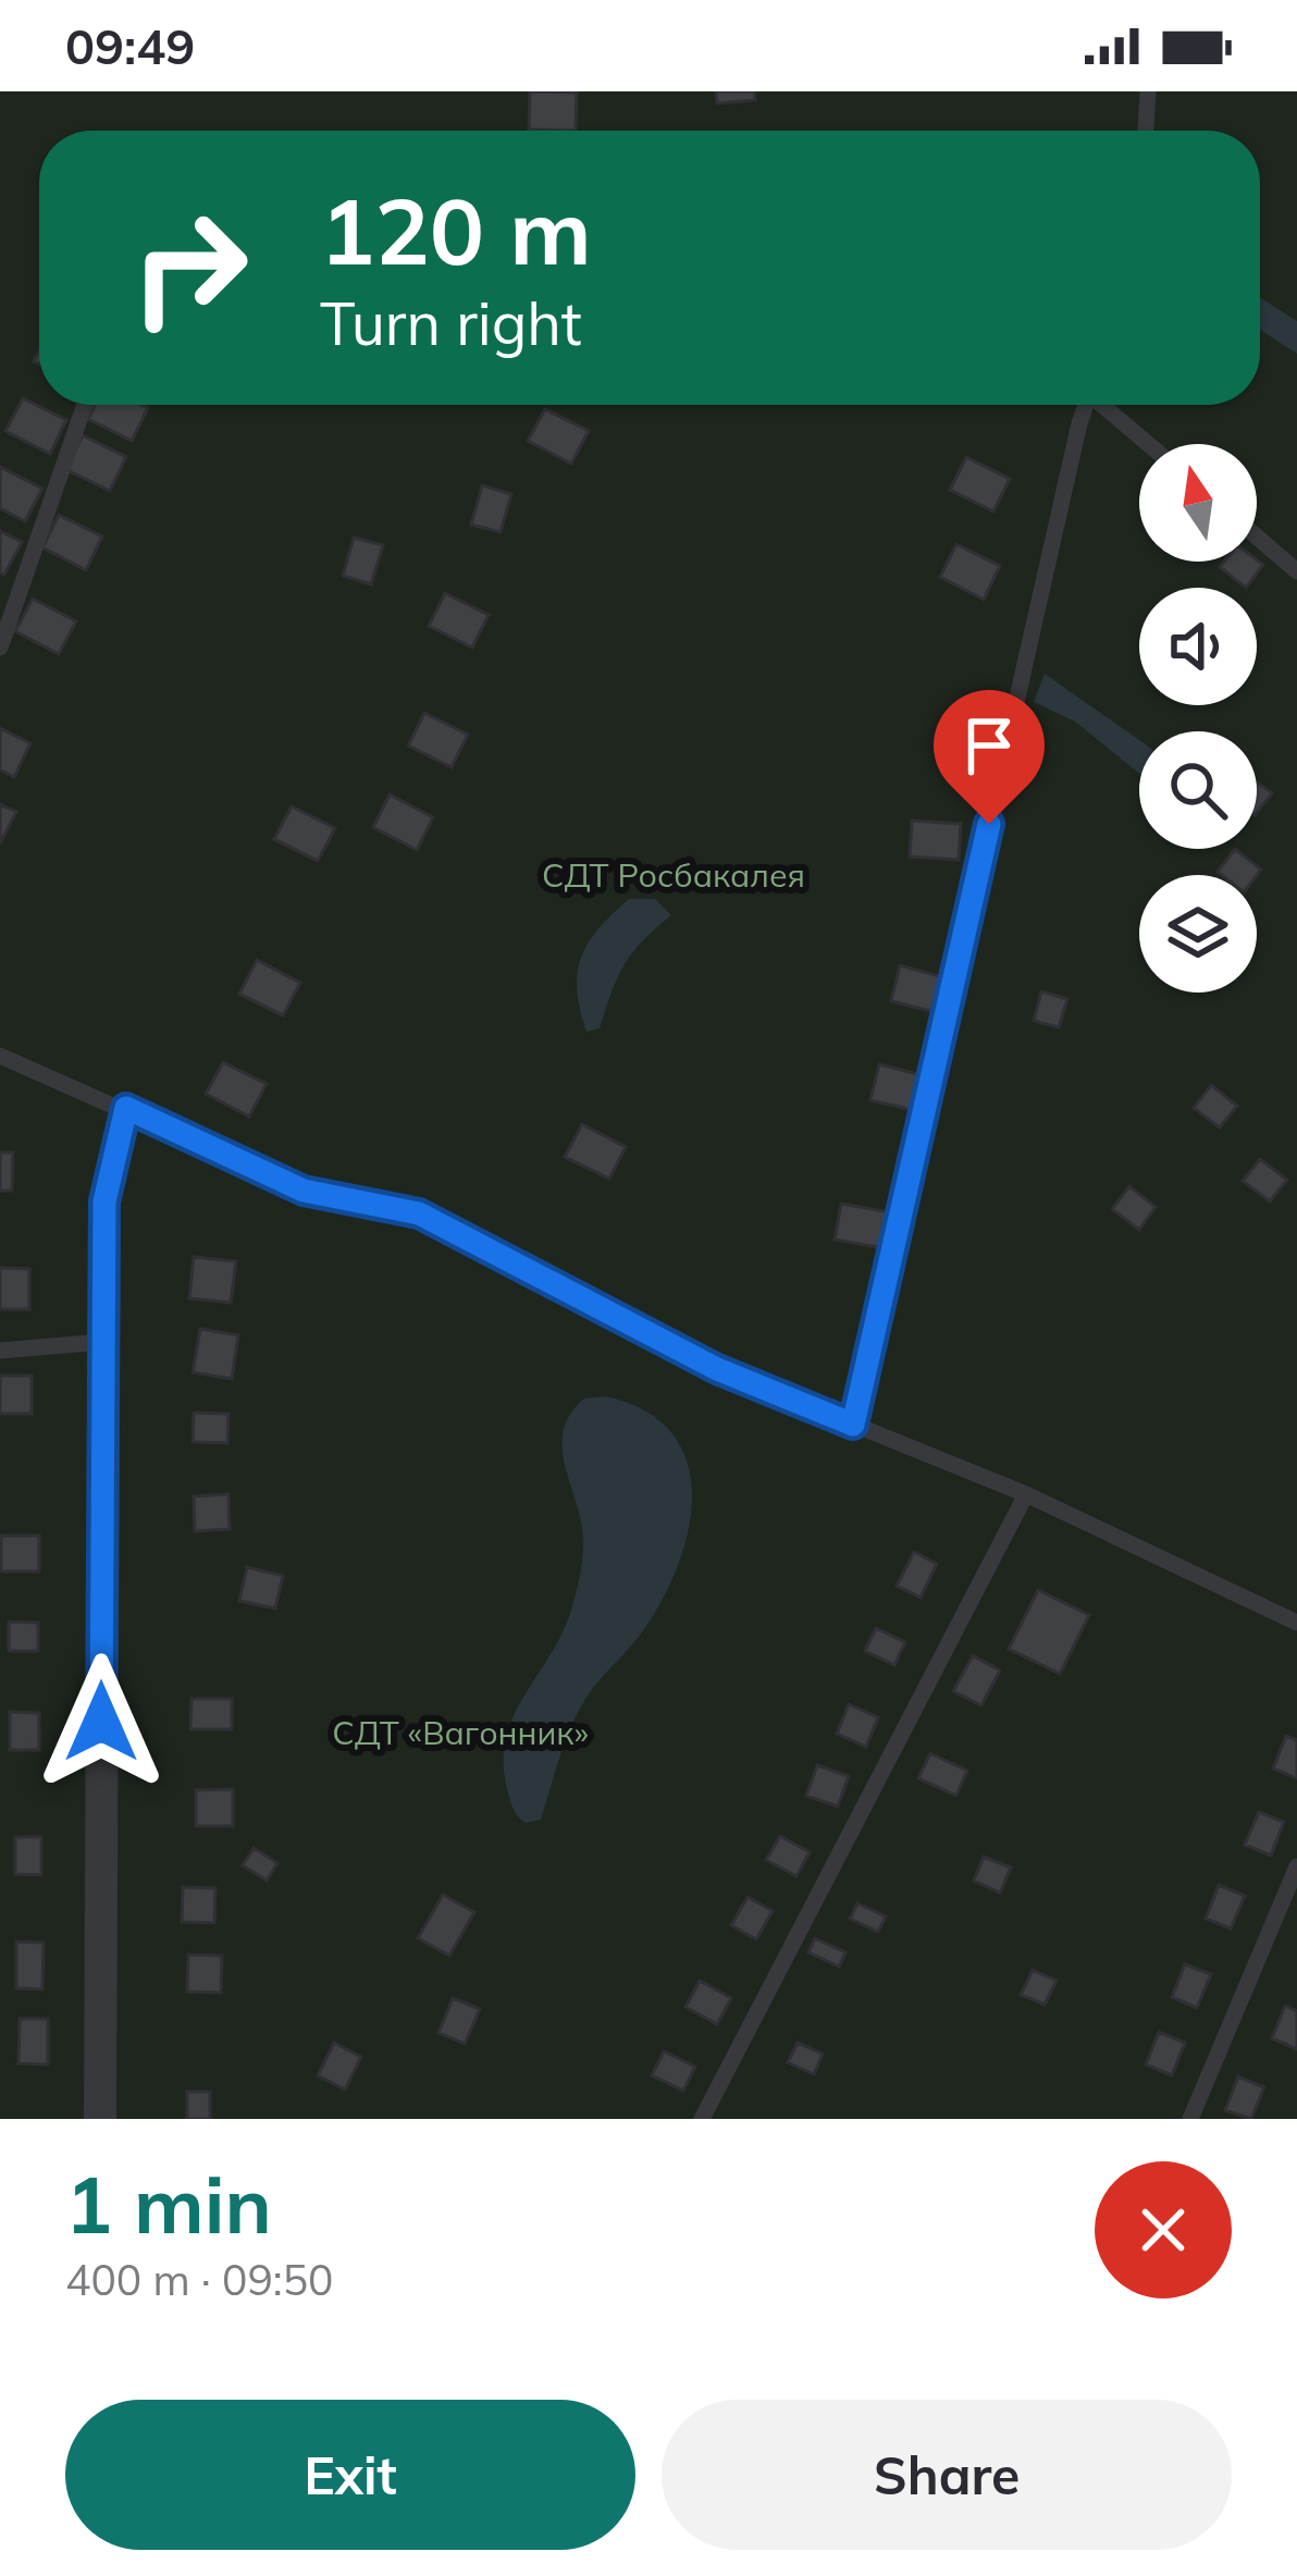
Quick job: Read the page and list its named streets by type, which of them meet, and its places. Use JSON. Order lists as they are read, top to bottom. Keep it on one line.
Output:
{"parks":["СДТ Росбакалея","СДТ «Вагонник»"],"north":"top","page":{"status":"09:49","turn":["120 m","Turn right"],"heading":["1 min","400 m · 09:50"],"buttons":["Exit","Share"]}}
